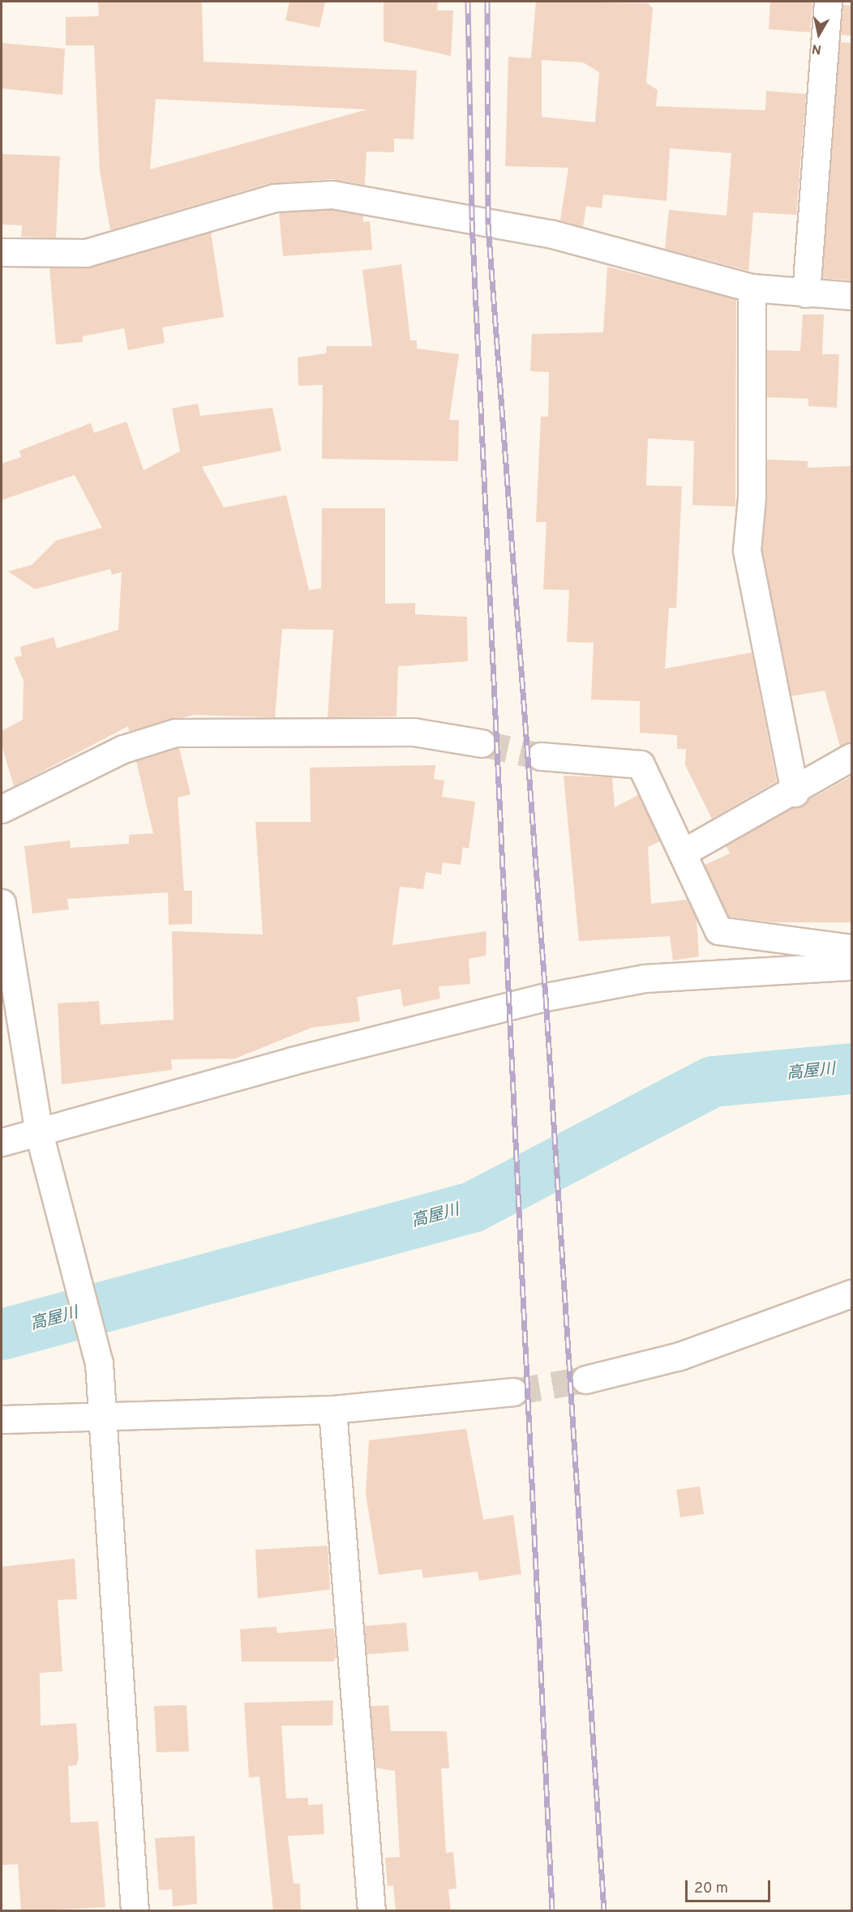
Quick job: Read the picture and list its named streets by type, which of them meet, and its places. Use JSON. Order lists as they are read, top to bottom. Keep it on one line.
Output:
{"water":["高屋川"],"scale_bar":"20 m","north":"bottom"}
